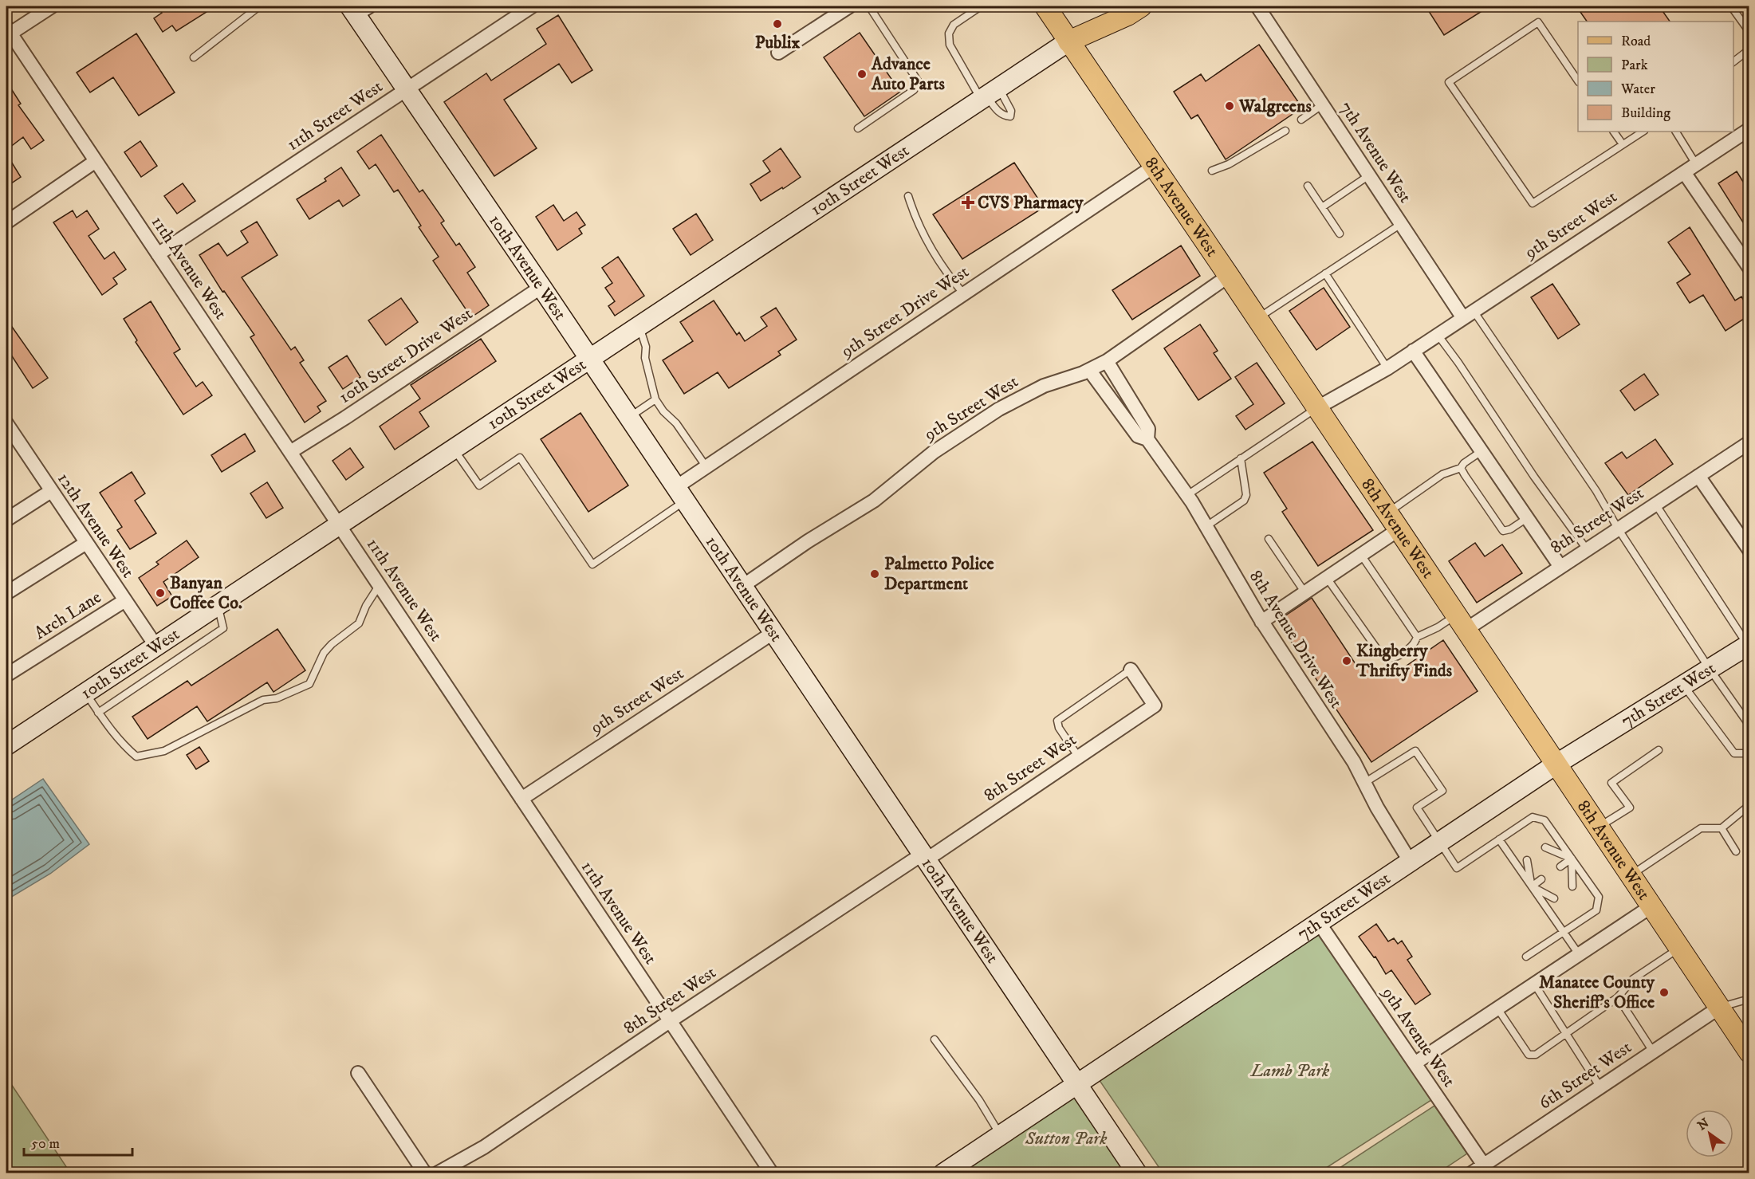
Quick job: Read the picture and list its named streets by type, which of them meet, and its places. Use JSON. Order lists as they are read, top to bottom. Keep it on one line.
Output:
{"streets":{"main road":["10th Street West","8th Avenue West"],"street":["11th Street West","7th Avenue West","9th Street West","11th Avenue West","10th Avenue West","9th Street Drive West","10th Street Drive West","8th Street West","12th Avenue West","Arch Lane","8th Avenue Drive West","7th Street West","9th Avenue West","6th Street West"]},"crossings":[["11th Street West","11th Avenue West"],["11th Street West","10th Avenue West"],["7th Avenue West","9th Street West"],["10th Street West","8th Avenue West"],["10th Street West","11th Avenue West"],["10th Street West","10th Avenue West"],["10th Street West","12th Avenue West"],["8th Avenue West","9th Street West"],["8th Avenue West","9th Street Drive West"],["8th Avenue West","8th Street West"],["8th Avenue West","7th Street West"],["8th Avenue West","6th Street West"],["9th Street West","11th Avenue West"],["9th Street West","10th Avenue West"],["9th Street West","8th Avenue Drive West"],["11th Avenue West","10th Street Drive West"],["11th Avenue West","8th Street West"],["10th Avenue West","9th Street Drive West"],["10th Avenue West","10th Street Drive West"],["10th Avenue West","8th Street West"],["10th Avenue West","7th Street West"],["12th Avenue West","Arch Lane"],["8th Avenue Drive West","7th Street West"],["7th Street West","9th Avenue West"],["9th Avenue West","6th Street West"]],"parks":["Lamb Park","Sutton Park"],"places":{"other":["Publix","Advance Auto Parts","Walgreens","Palmetto Police Department","Banyan Coffee Co.","Kingberry Thrifty Finds","Manatee County Sheriff's Office"],"health":["CVS Pharmacy"]},"legend":["Road","Park","Water","Building"],"scale_bar":"50 m","north":"top left"}
